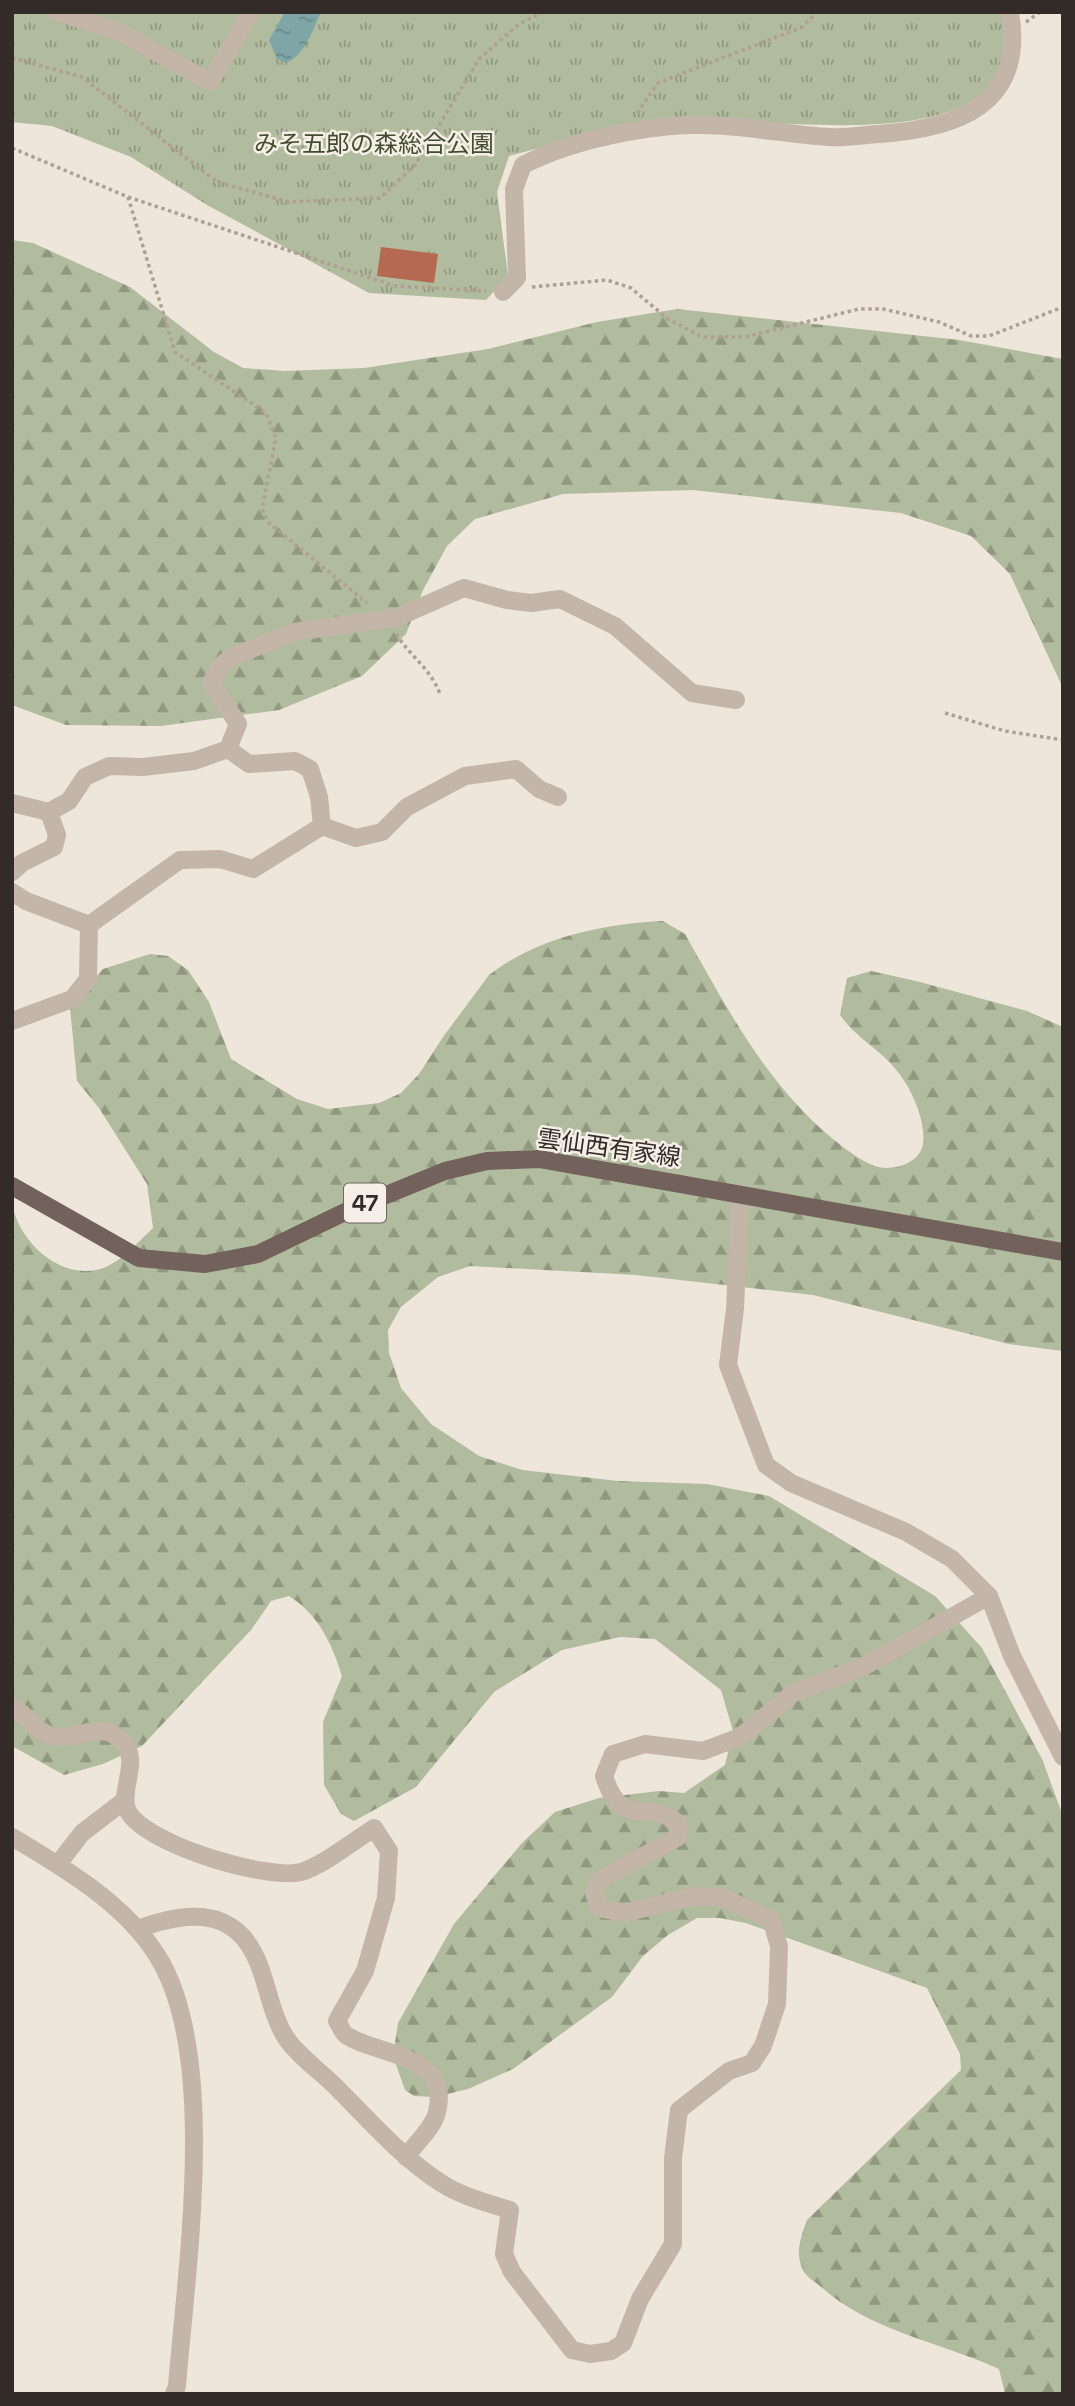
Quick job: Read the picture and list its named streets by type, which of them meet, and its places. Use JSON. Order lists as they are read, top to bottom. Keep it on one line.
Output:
{"streets":{"main road":["雲仙西有家線","47"]},"parks":["みそ五郎の森総合公園"]}
